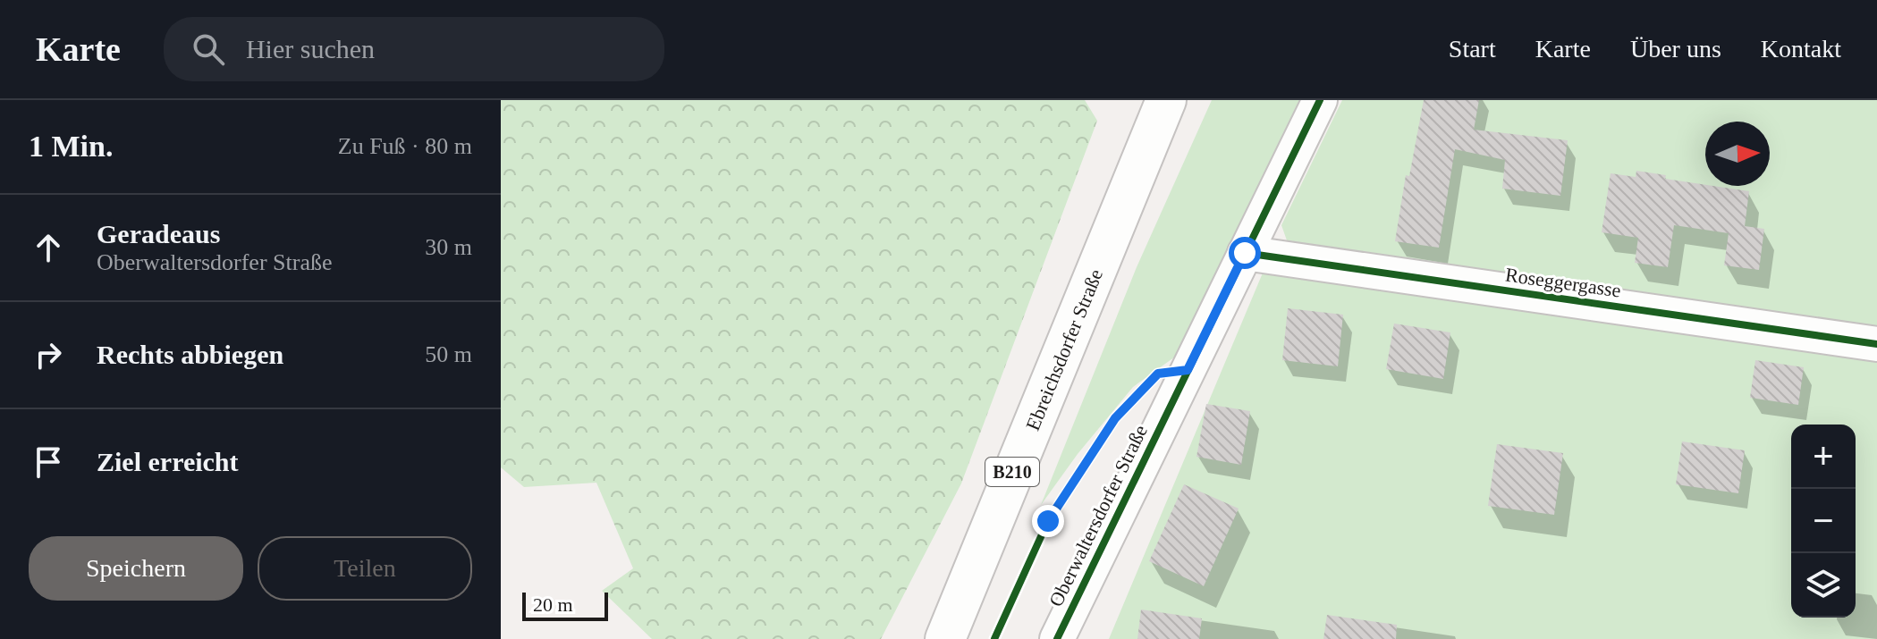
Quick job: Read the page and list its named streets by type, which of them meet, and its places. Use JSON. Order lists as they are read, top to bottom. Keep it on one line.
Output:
{"streets":{"main road":["Ebreichsdorfer Straße","B210"],"street":["Roseggergasse","Oberwaltersdorfer Straße"]},"crossings":[["Roseggergasse","Oberwaltersdorfer Straße"]],"scale_bar":"20 m","north":"right","page":{"header":"Karte","search":"Hier suchen","nav":["Start","Karte","Über uns","Kontakt"],"heading":["1 Min.","Zu Fuß · 80 m"],"list":[["Geradeaus","Oberwaltersdorfer Straße","30 m"],["Rechts abbiegen","50 m"],"Ziel erreicht"],"map_buttons":["+","−"],"buttons":["Speichern","Teilen"],"scale":"20 m"}}
